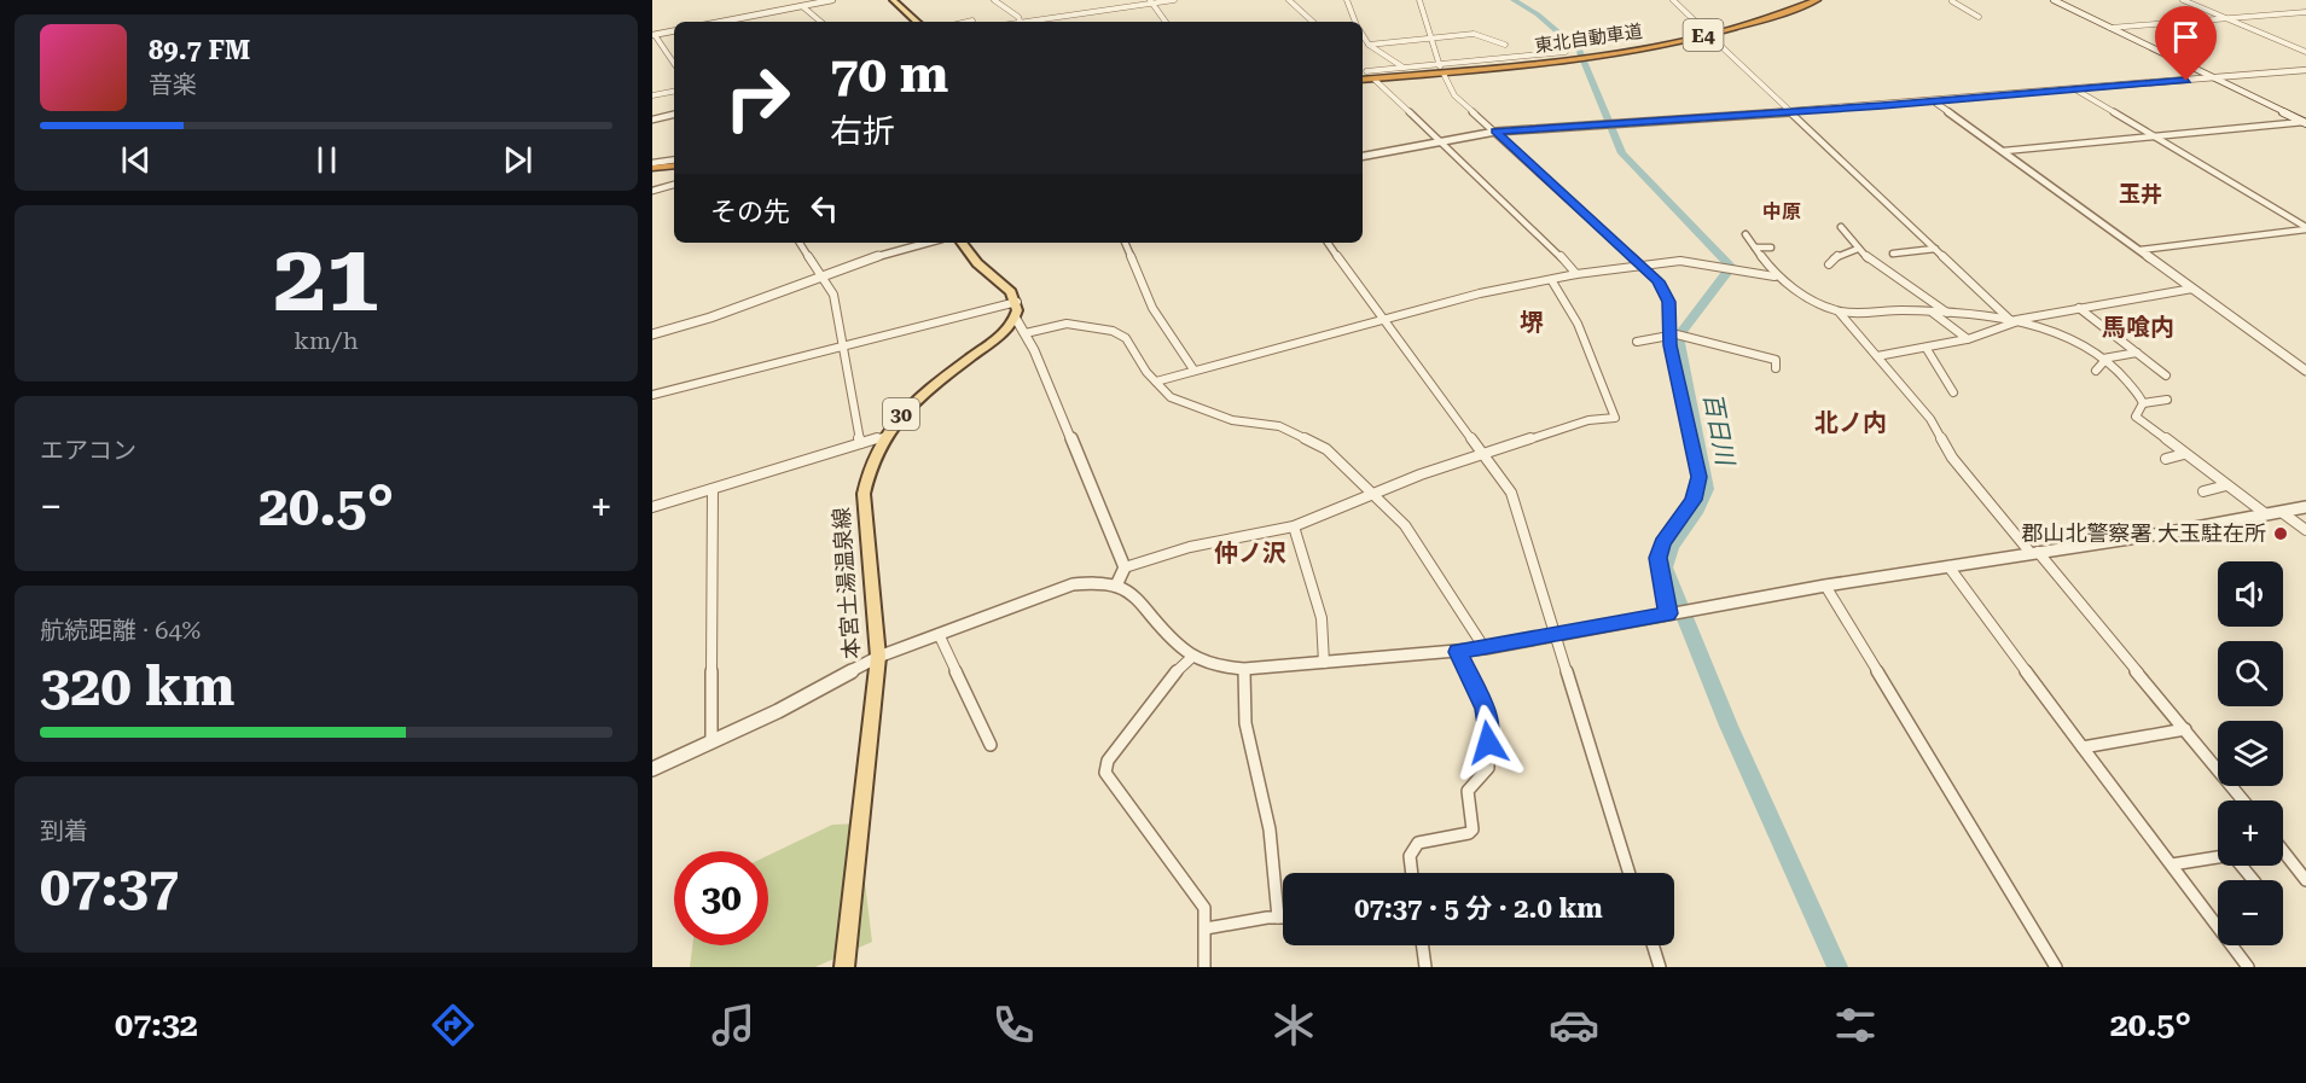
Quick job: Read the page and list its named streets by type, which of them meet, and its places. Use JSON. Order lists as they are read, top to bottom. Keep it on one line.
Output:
{"streets":{"highway":["E4","東北自動車道"],"main road":["30","本宮土湯温泉線"]},"districts":["玉井","中原","堺","馬喰内","北ノ内","仲ノ沢"],"water":["百日川"],"places":["郡山北警察署 大玉駐在所"],"page":{"turn":["70 m","右折"],"song":["89.7 FM","音楽"],"then":"その先","tile":[["21","km/h"],"エアコン",["航続距離 · 64%","320 km"],["到着","07:37"]],"heat":["−","20.5°","+"],"map_buttons":["+","−"],"limit":"30","trip":"07:37 · 5 分 · 2.0 km","tabs":["07:32","20.5°"]}}
